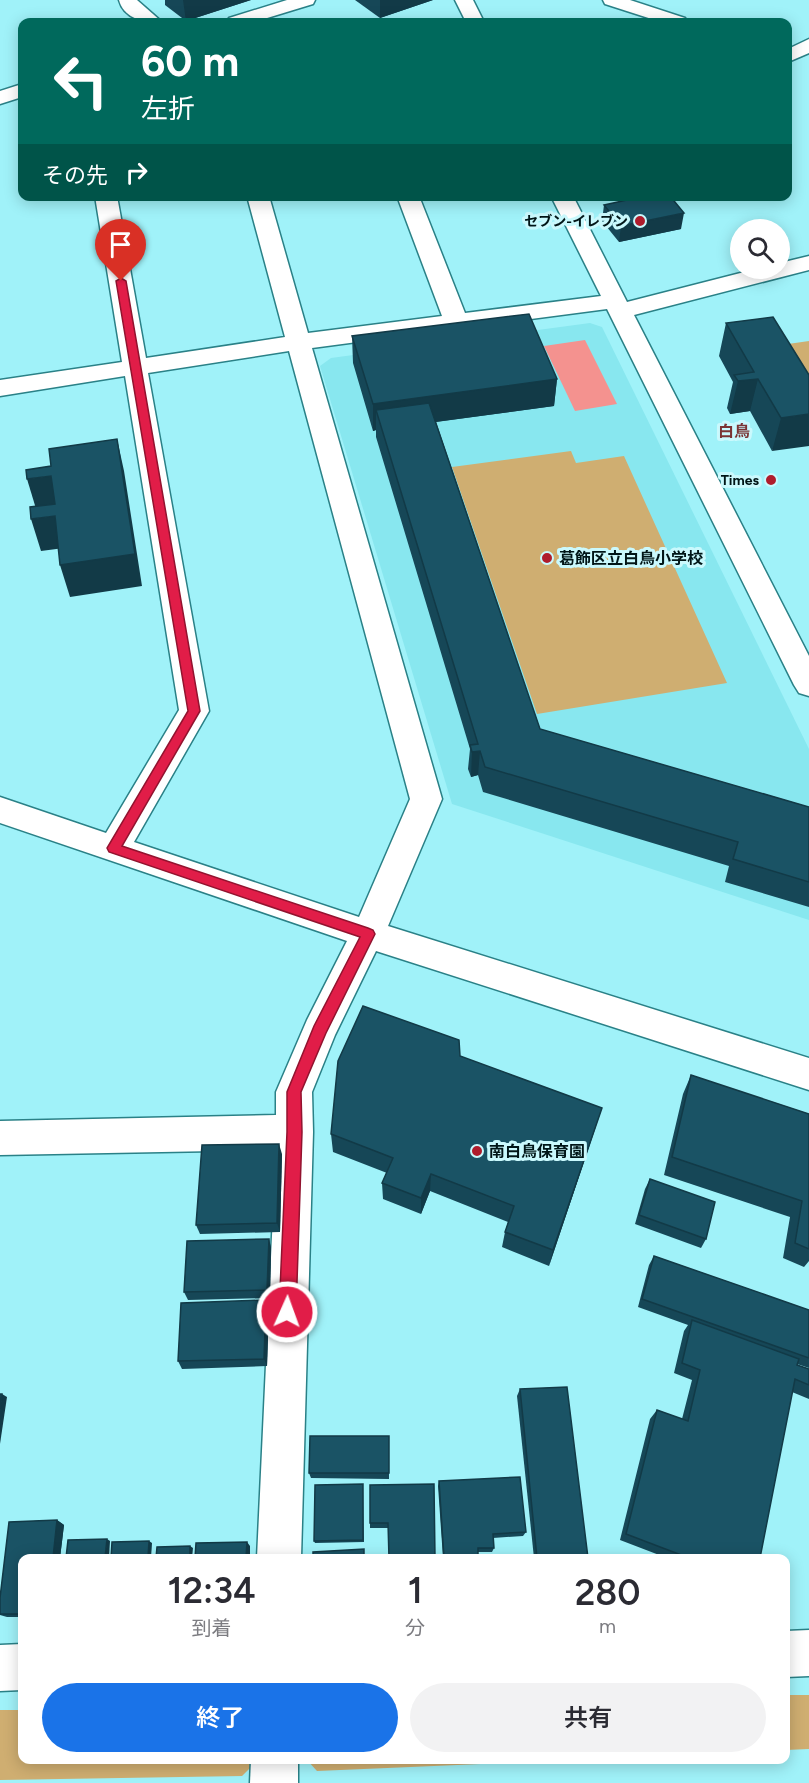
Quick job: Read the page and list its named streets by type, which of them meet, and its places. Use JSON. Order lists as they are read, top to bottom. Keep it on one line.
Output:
{"districts":["白鳥"],"places":["セブン-イレブン","Times","葛飾区立白鳥小学校","南白鳥保育園"],"page":{"turn":["60 m","左折"],"then":"その先","eta":["12:34","到着","1","分","280","m"],"buttons":["終了","共有"]}}
